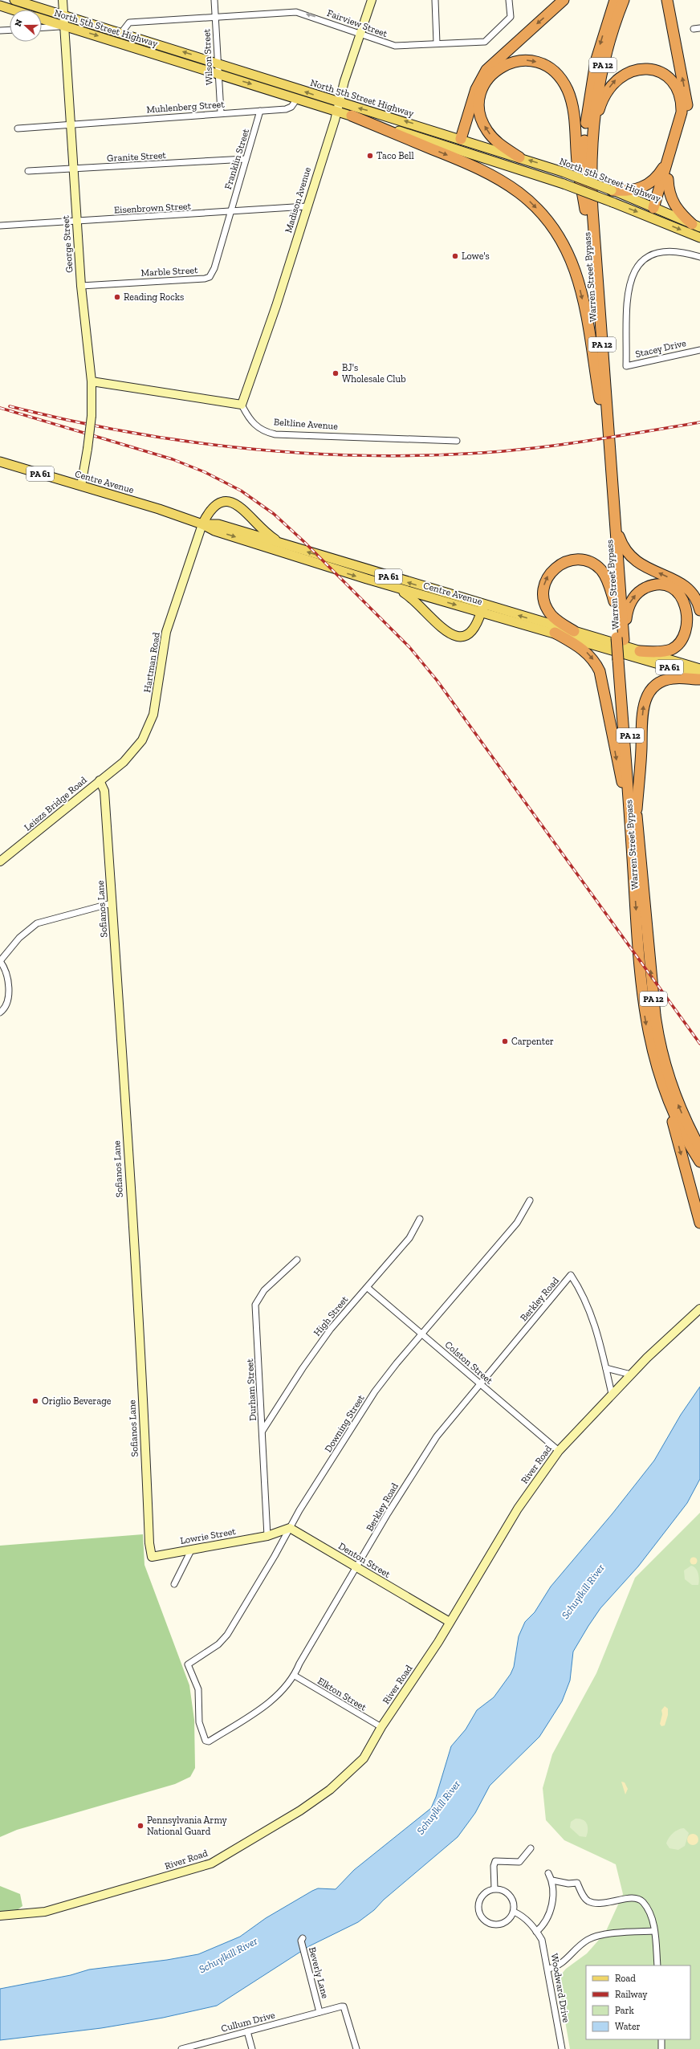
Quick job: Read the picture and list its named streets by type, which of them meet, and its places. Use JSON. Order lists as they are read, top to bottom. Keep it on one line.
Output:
{"streets":{"highway":["PA 12","Warren Street Bypass"],"main road":["North 5th Street Highway","PA 61","Centre Avenue"],"street":["Fairview Street","Wilson Street","Muhlenberg Street","Granite Street","Franklin Street","Madison Avenue","Eisenbrown Street","George Street","Marble Street","Stacey Drive","Beltline Avenue","Hartman Road","Leiszs Bridge Road","Sofianos Lane","Berkley Road","High Street","Colston Street","Durham Street","Downing Street","River Road","Lowrie Street","Denton Street","Elkton Street","Beverly Lane","Woodward Drive","Cullum Drive"]},"crossings":[["Fairview Street","North 5th Street Highway"],["Fairview Street","Wilson Street"],["Fairview Street","Madison Avenue"],["North 5th Street Highway","Wilson Street"],["North 5th Street Highway","Muhlenberg Street"],["North 5th Street Highway","Madison Avenue"],["North 5th Street Highway","George Street"],["Wilson Street","Muhlenberg Street"],["Muhlenberg Street","Franklin Street"],["Muhlenberg Street","George Street"],["Granite Street","Franklin Street"],["Granite Street","George Street"],["Franklin Street","Eisenbrown Street"],["Franklin Street","Marble Street"],["Madison Avenue","Eisenbrown Street"],["Madison Avenue","Beltline Avenue"],["Eisenbrown Street","George Street"],["Eisenbrown Street","Marble Street"],["George Street","Marble Street"],["George Street","Centre Avenue"],["Centre Avenue","Hartman Road"],["Hartman Road","Leiszs Bridge Road"],["Leiszs Bridge Road","Sofianos Lane"],["Sofianos Lane","Lowrie Street"],["Berkley Road","Colston Street"],["Berkley Road","Downing Street"],["Berkley Road","Denton Street"],["Berkley Road","Elkton Street"],["High Street","Colston Street"],["High Street","Durham Street"],["Colston Street","Downing Street"],["Colston Street","River Road"],["Durham Street","Lowrie Street"],["Downing Street","Denton Street"],["River Road","Denton Street"],["River Road","Elkton Street"],["Beverly Lane","Cullum Drive"]],"water":["Schuylkill River"],"places":["Taco Bell","Lowe's","Reading Rocks","BJ's Wholesale Club","Carpenter","Origlio Beverage","Pennsylvania Army National Guard"],"legend":["Road","Railway","Park","Water"],"north":"left"}
